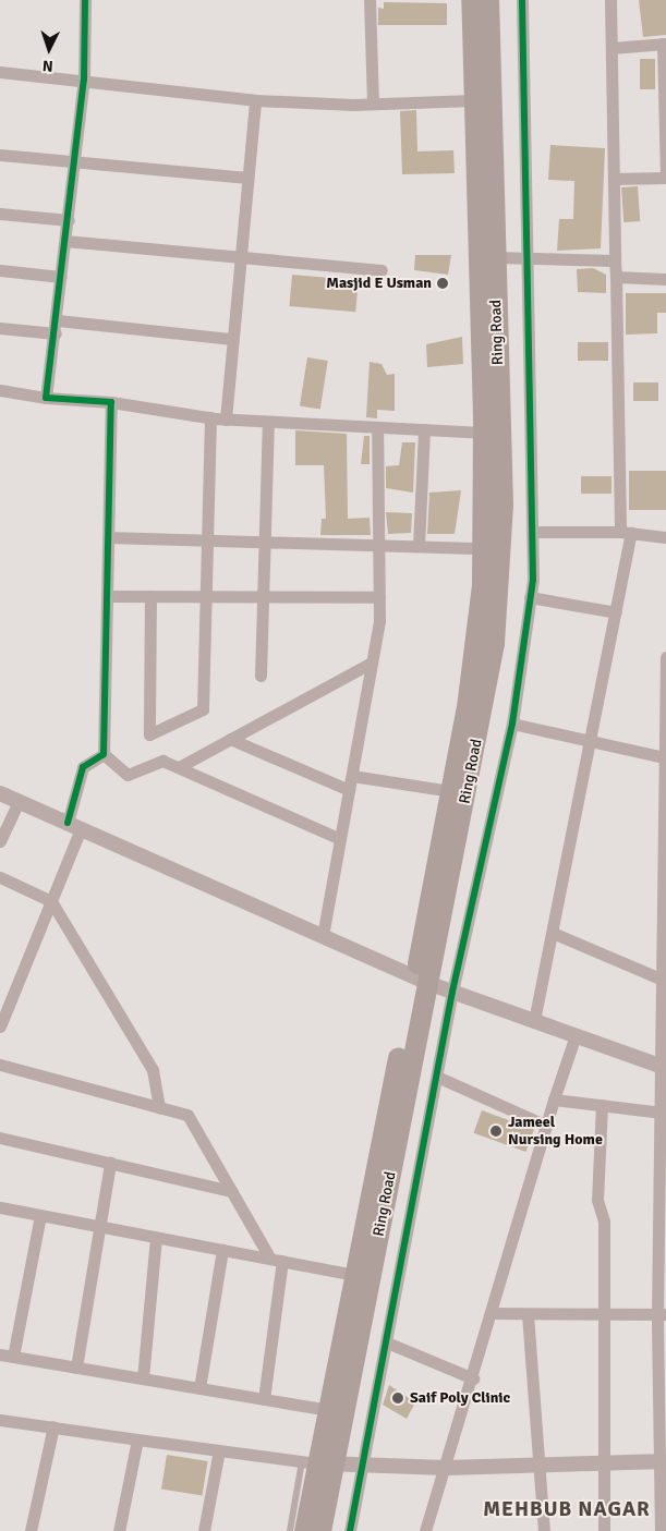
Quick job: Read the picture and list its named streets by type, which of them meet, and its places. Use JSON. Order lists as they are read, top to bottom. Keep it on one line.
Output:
{"streets":{"highway":["Ring Road"]},"districts":["MEHBUB NAGAR"],"places":["Masjid E Usman","Jameel Nursing Home","Saif Poly Clinic"],"north":"bottom"}
